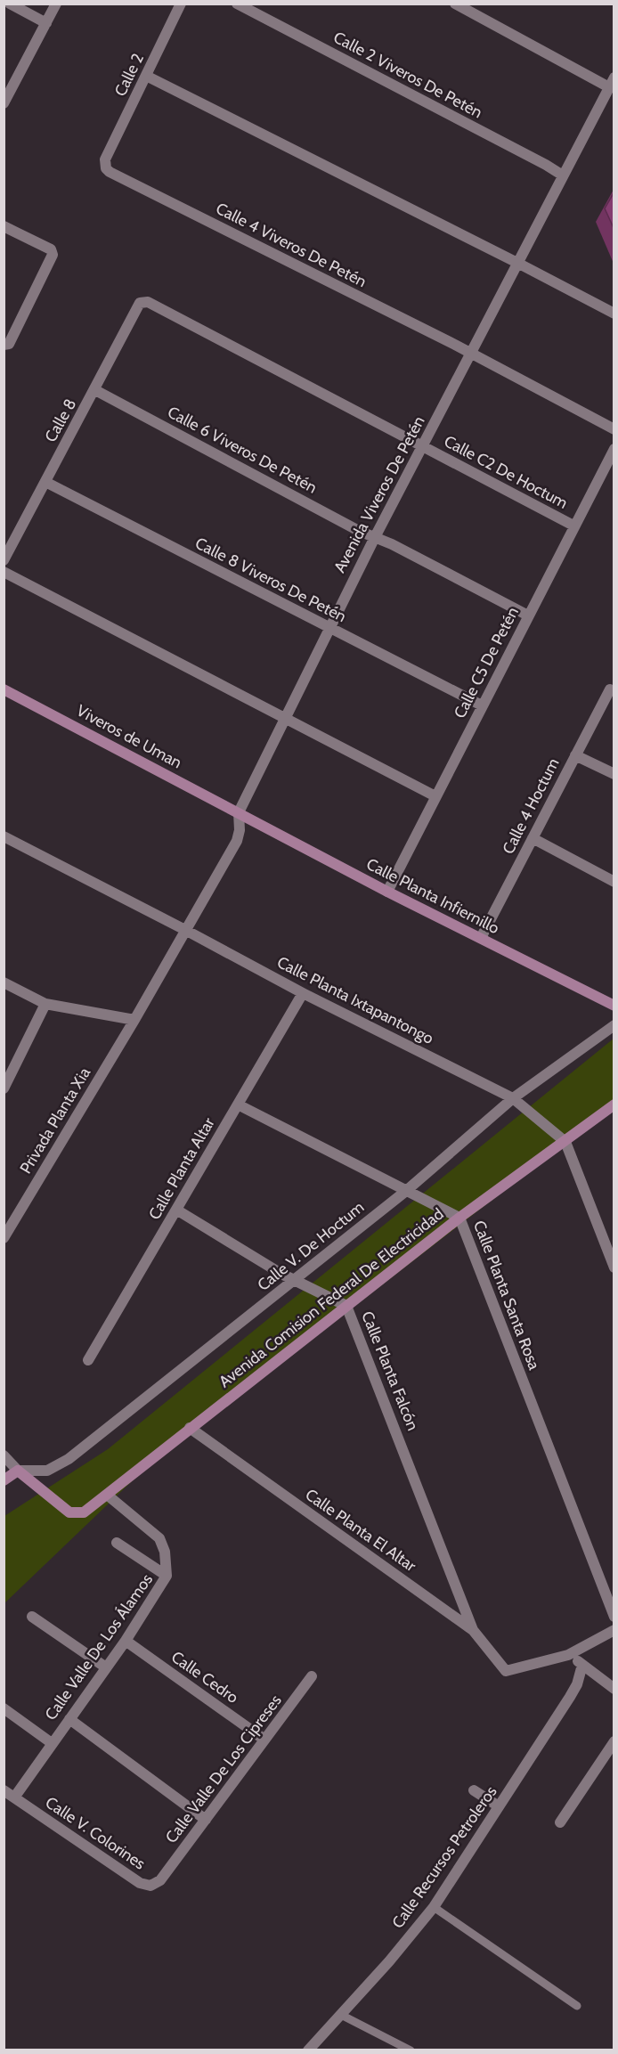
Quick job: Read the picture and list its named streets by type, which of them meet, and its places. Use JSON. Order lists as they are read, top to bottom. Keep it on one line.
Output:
{"streets":{"main road":["Viveros de Uman","Calle Planta Infiernillo","Avenida Comision Federal De Electricidad"],"street":["Calle 2","Calle 2 Viveros De Petén","Calle 4 Viveros De Petén","Calle 8","Calle 6 Viveros De Petén","Calle C2 De Hoctum","Avenida Viveros De Petén","Calle 8 Viveros De Petén","Calle C5 De Petén","Calle 4 Hoctum","Calle Planta Ixtapantongo","Privada Planta Xia","Calle Planta Altar","Calle V. De Hoctum","Calle Planta Santa Rosa","Calle Planta Falcón","Calle Planta El Altar","Calle Valle De Los Álamos","Calle Cedro","Calle Valle De Los Cipreses","Calle V. Colorines","Calle Recursos Petroleros"]},"crossings":[["Calle 2","Calle 4 Viveros De Petén"],["Calle 2 Viveros De Petén","Avenida Viveros De Petén"],["Calle 4 Viveros De Petén","Avenida Viveros De Petén"],["Calle 8","Calle 6 Viveros De Petén"],["Calle 8","Calle C2 De Hoctum"],["Calle 8","Avenida Viveros De Petén"],["Calle 8","Calle 8 Viveros De Petén"],["Calle 6 Viveros De Petén","Avenida Viveros De Petén"],["Calle C2 De Hoctum","Avenida Viveros De Petén"],["Calle C2 De Hoctum","Calle C5 De Petén"],["Avenida Viveros De Petén","Calle 8 Viveros De Petén"],["Avenida Viveros De Petén","Viveros de Uman"],["Avenida Viveros De Petén","Calle Planta Infiernillo"],["Avenida Viveros De Petén","Calle Planta Ixtapantongo"],["Avenida Viveros De Petén","Privada Planta Xia"],["Calle 8 Viveros De Petén","Calle C5 De Petén"],["Calle C5 De Petén","Calle Planta Infiernillo"],["Viveros de Uman","Calle Planta Infiernillo"],["Calle 4 Hoctum","Calle Planta Infiernillo"],["Calle Planta Ixtapantongo","Privada Planta Xia"],["Calle Planta Ixtapantongo","Calle Planta Altar"],["Calle Planta Ixtapantongo","Calle V. De Hoctum"],["Calle Planta Ixtapantongo","Avenida Comision Federal De Electricidad"],["Calle Planta Altar","Calle Planta Santa Rosa"],["Calle Planta Altar","Calle Planta Falcón"],["Calle V. De Hoctum","Calle Planta Santa Rosa"],["Calle V. De Hoctum","Avenida Comision Federal De Electricidad"],["Calle V. De Hoctum","Calle Planta Falcón"],["Calle Planta Santa Rosa","Avenida Comision Federal De Electricidad"],["Avenida Comision Federal De Electricidad","Calle Planta Falcón"],["Avenida Comision Federal De Electricidad","Calle Planta El Altar"],["Avenida Comision Federal De Electricidad","Calle Valle De Los Álamos"],["Calle Planta Falcón","Calle Planta El Altar"],["Calle Valle De Los Álamos","Calle Cedro"],["Calle Valle De Los Álamos","Calle V. Colorines"],["Calle Cedro","Calle Valle De Los Cipreses"],["Calle Valle De Los Cipreses","Calle V. Colorines"]]}
